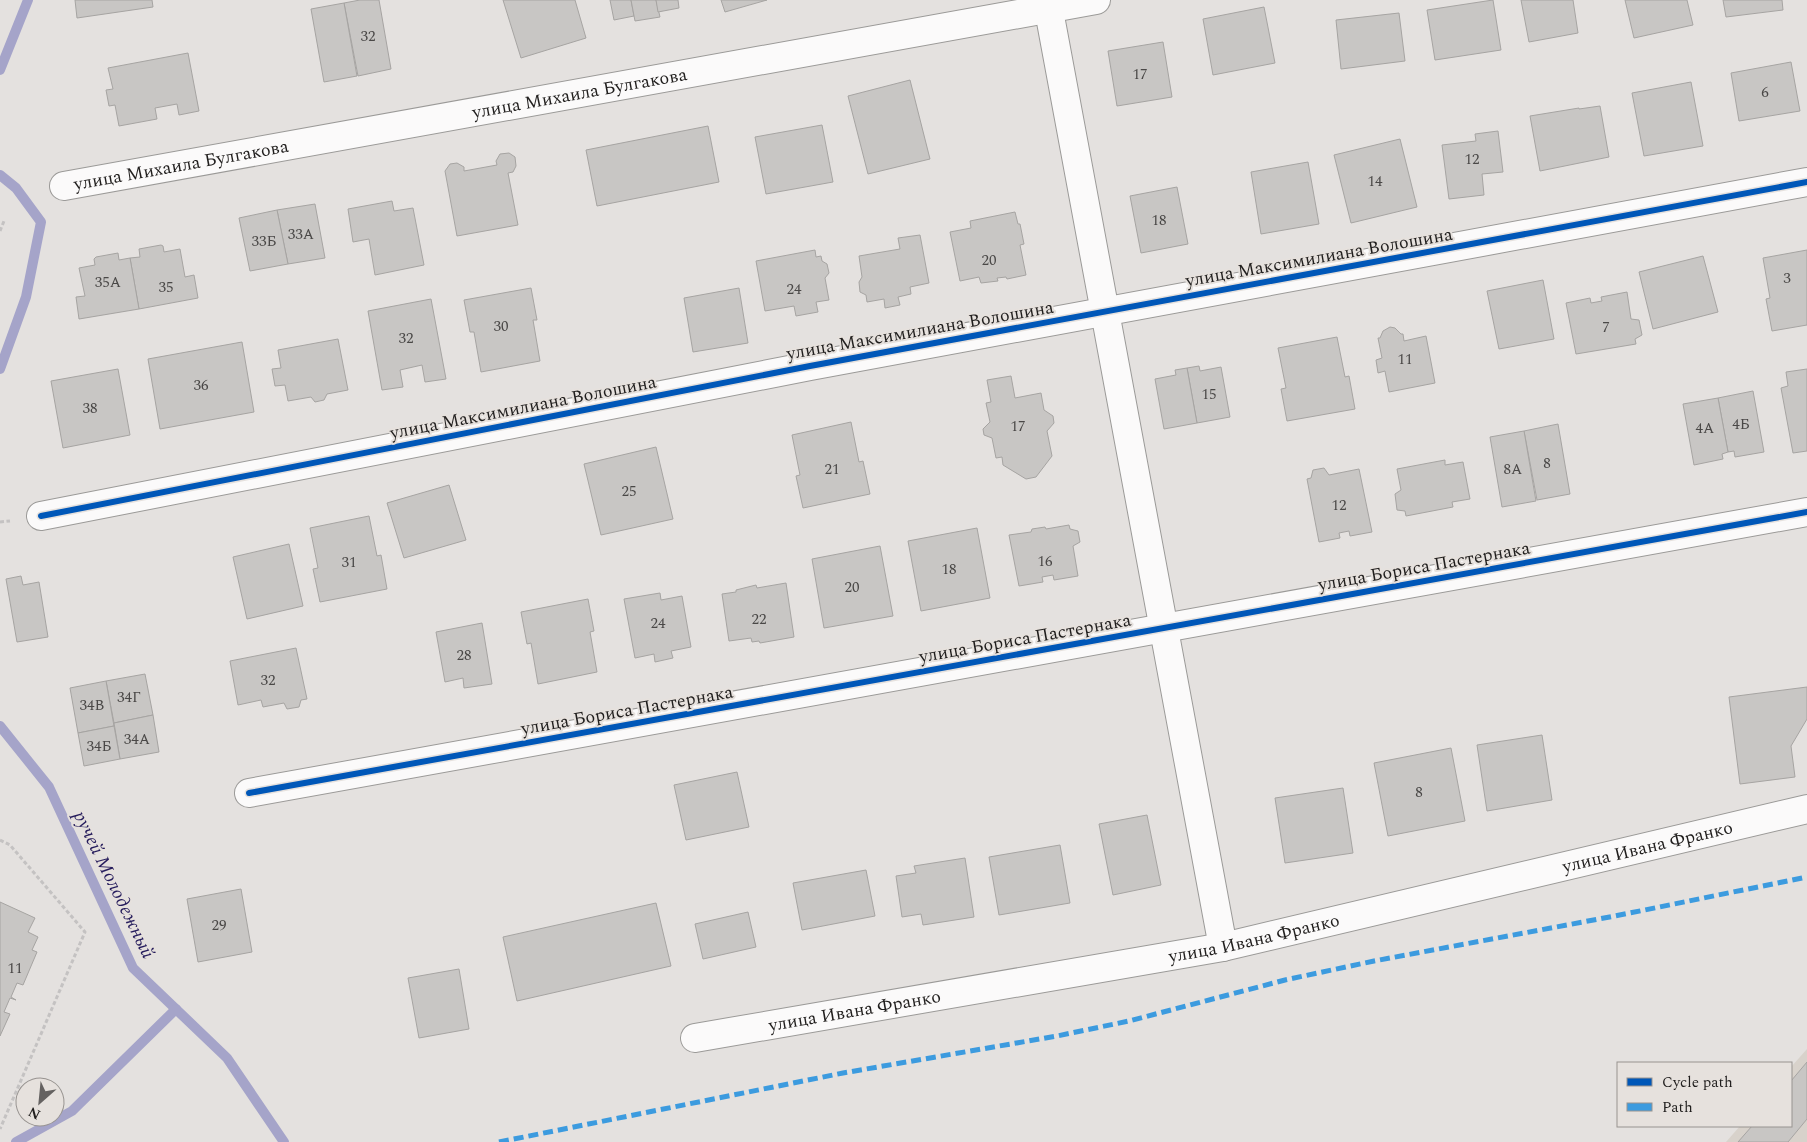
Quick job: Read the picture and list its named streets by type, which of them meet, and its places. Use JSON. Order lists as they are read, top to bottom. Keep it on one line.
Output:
{"streets":{"street":["улица Михаила Булгакова","улица Максимилиана Волошина","улица Бориса Пастернака","улица Ивана Франко"]},"water":["ручей Молодежный"],"house_numbers":["32","17","6","12","14","18","33А","33Б","20","3","35А","35","24","30","7","32","11","36","15","38","4Б","17","4А","8","21","8А","25","12","16","31","18","20","22","24","28","32","34Г","34В","34А","34Б","8","29","11"],"legend":["Cycle path","Path"],"north":"bottom left"}
